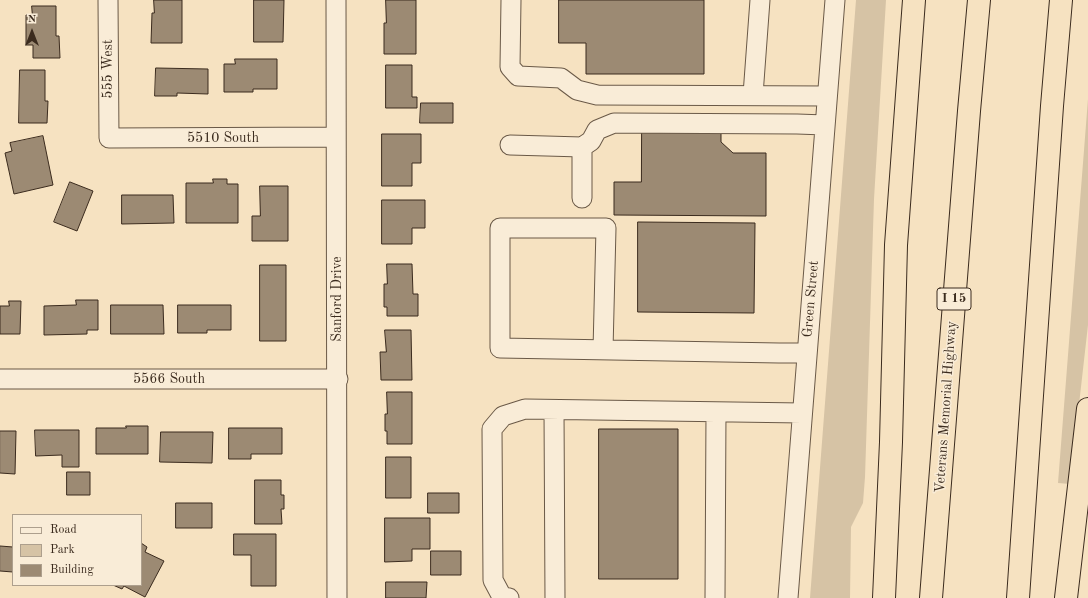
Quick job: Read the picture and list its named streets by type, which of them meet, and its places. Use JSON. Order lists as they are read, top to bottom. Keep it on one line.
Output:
{"streets":{"highway":["I 15","Veterans Memorial Highway"],"street":["555 West","5510 South","Sanford Drive","Green Street","5566 South"]},"crossings":[["555 West","5510 South"],["5510 South","Sanford Drive"],["Sanford Drive","5566 South"]],"legend":["Road","Park","Building"],"north":"top"}
